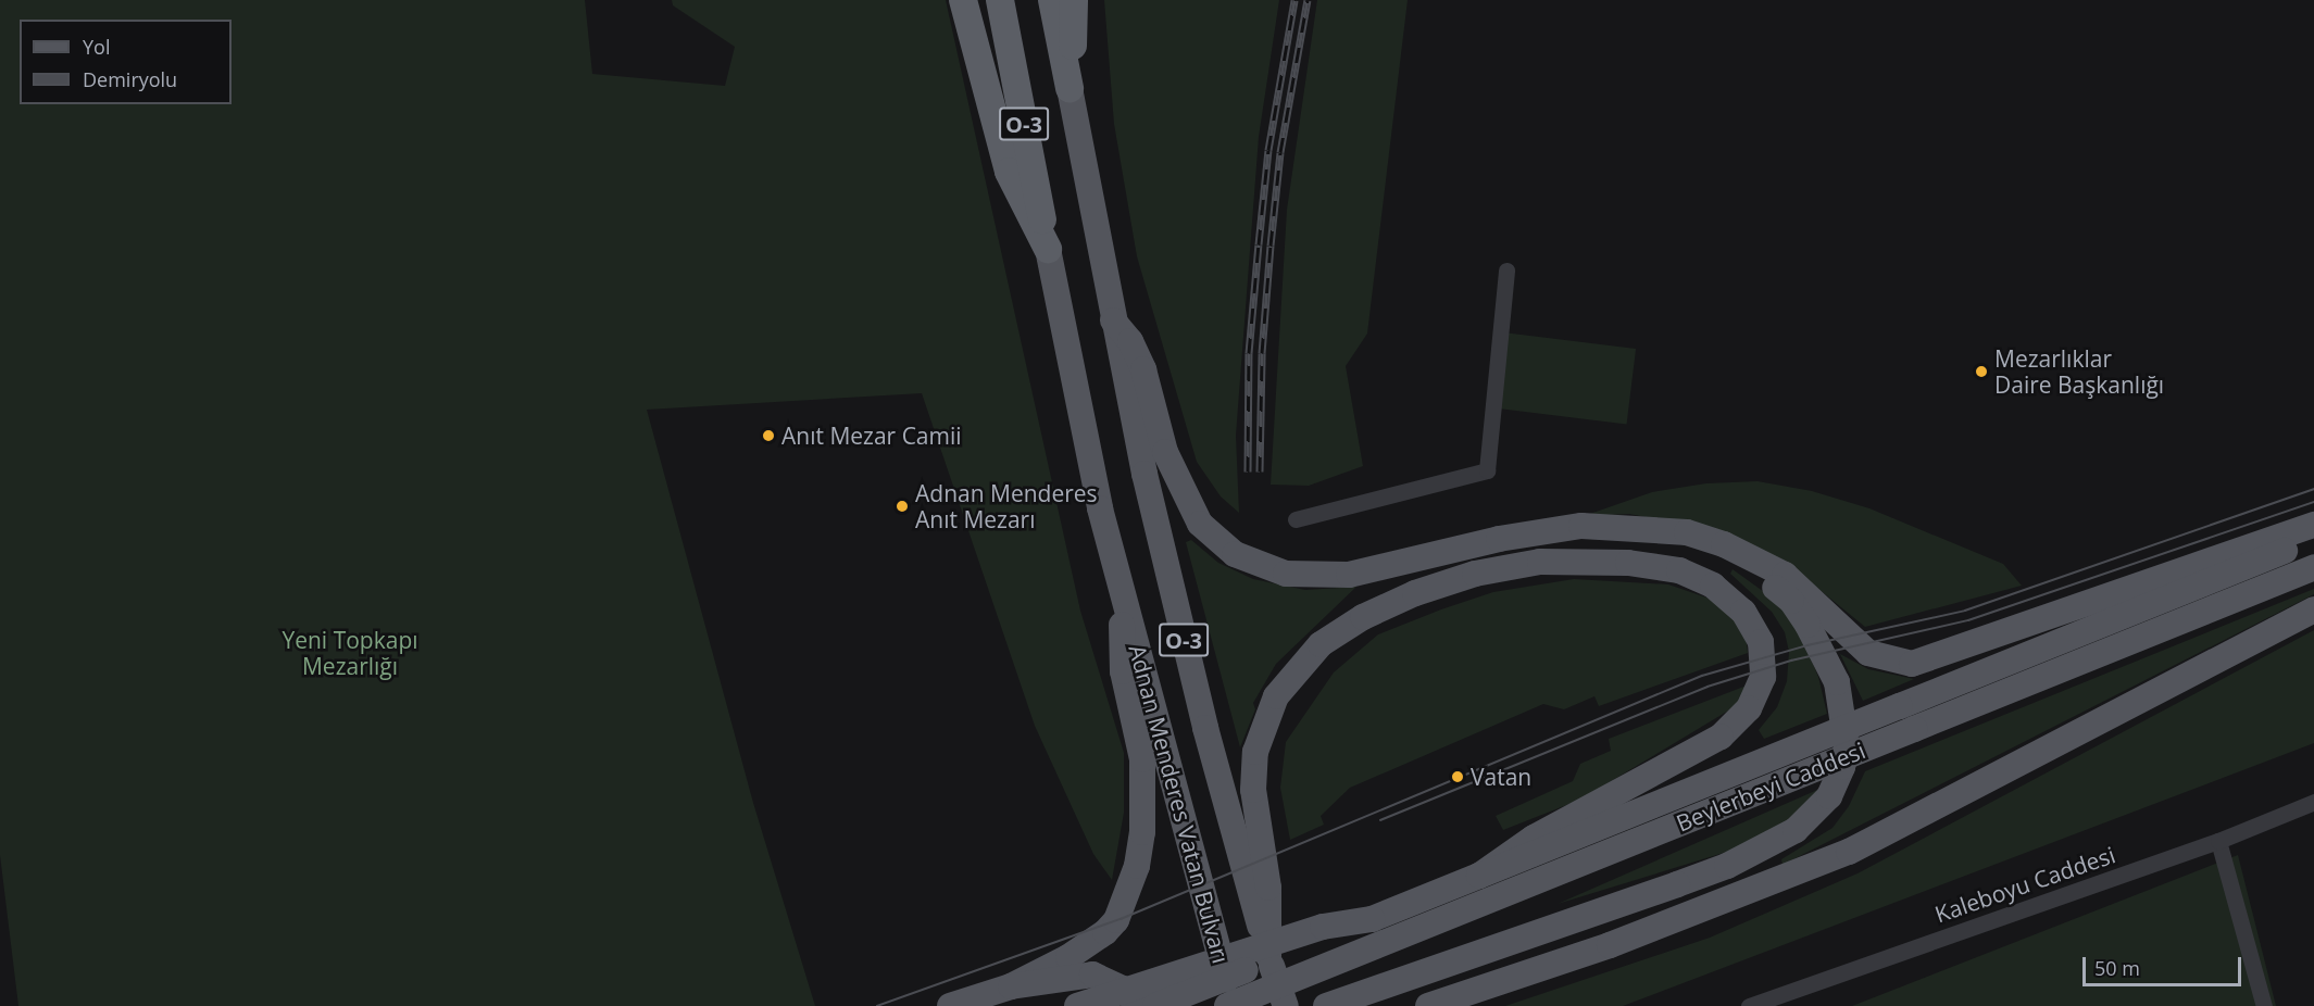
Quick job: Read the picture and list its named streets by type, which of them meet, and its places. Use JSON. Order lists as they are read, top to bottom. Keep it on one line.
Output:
{"streets":{"highway":["O-3"],"main road":["Beylerbeyi Caddesi","Adnan Menderes Vatan Bulvarı"],"street":["Kaleboyu Caddesi"]},"crossings":[["O-3","Adnan Menderes Vatan Bulvarı"]],"parks":["Yeni Topkapı Mezarlığı"],"places":["Mezarlıklar Daire Başkanlığı","Anıt Mezar Camii","Adnan Menderes Anıt Mezarı","Vatan"],"legend":["Yol","Demiryolu"],"scale_bar":"50 m"}
